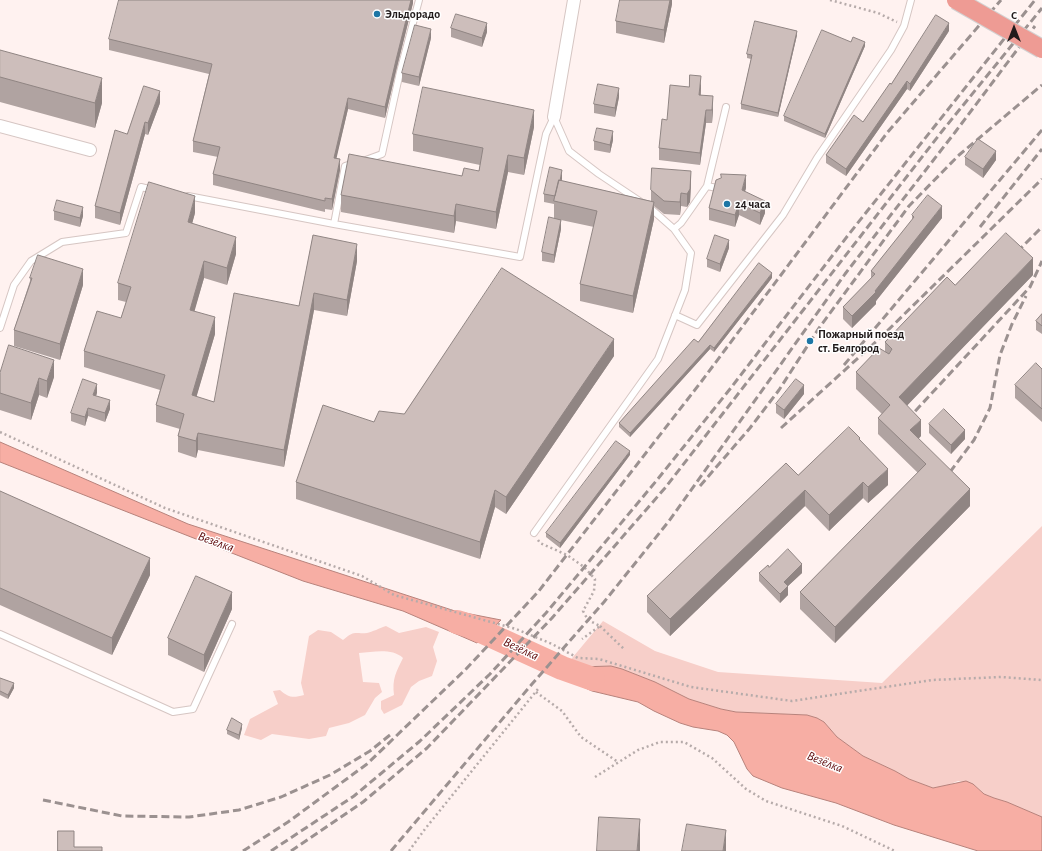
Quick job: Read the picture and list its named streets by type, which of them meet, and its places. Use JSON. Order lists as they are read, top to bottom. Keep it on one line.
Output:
{"water":["Везёлка"],"places":["Эльдорадо","24 часа","Пожарный поезд ст. Белгород"],"north":"top"}
